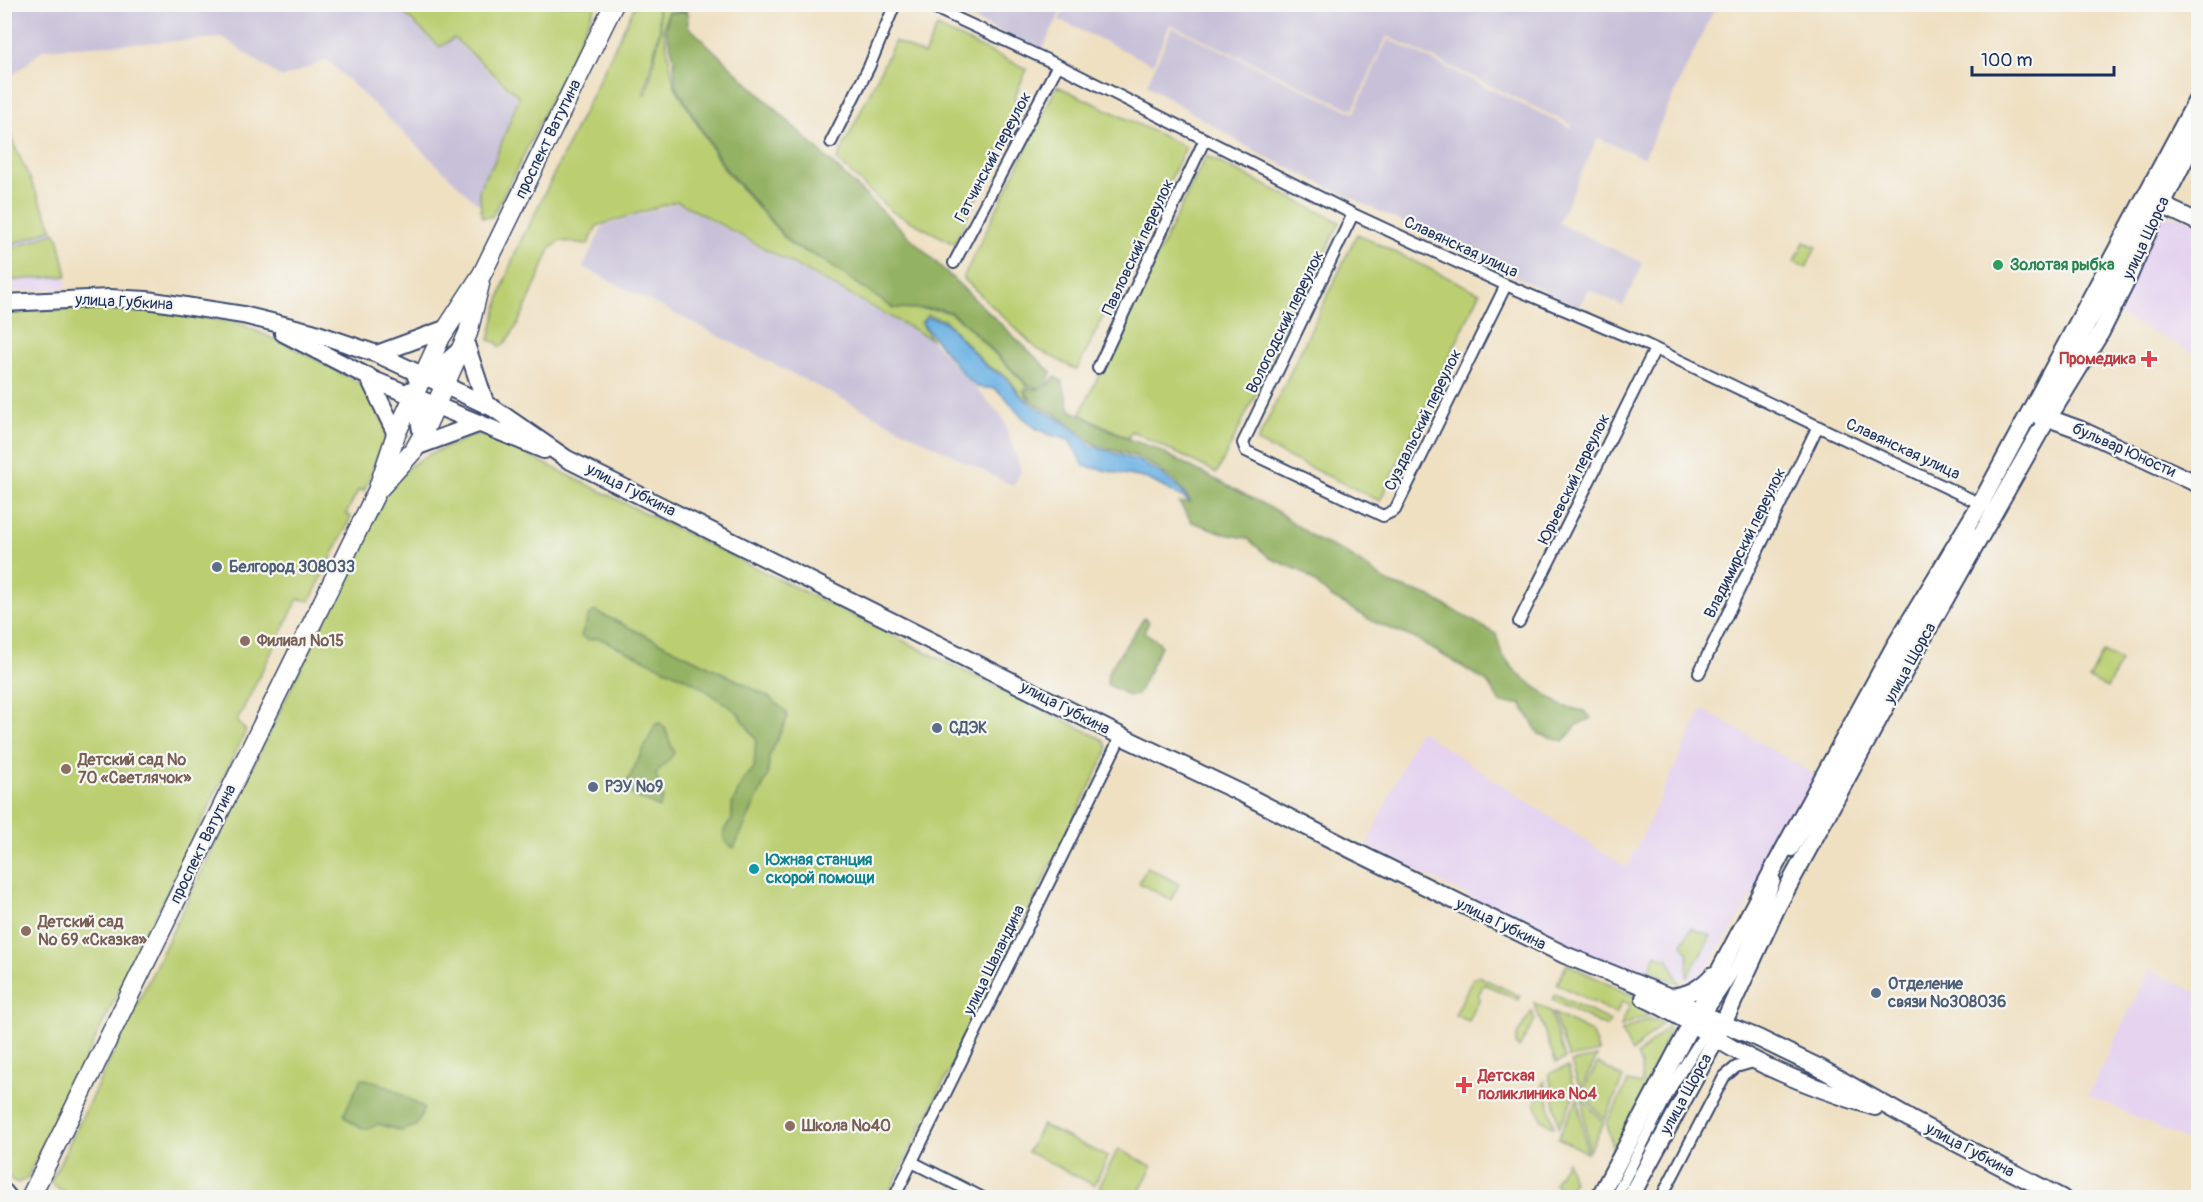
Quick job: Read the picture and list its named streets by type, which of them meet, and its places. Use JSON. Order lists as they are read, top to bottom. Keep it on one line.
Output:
{"streets":{"main road":["проспект Ватутина","улица Щорса","улица Губкина","бульвар Юности"],"street":["Гатчинский переулок","Павловский переулок","Славянская улица","Вологодский переулок","Суздальский переулок","Юрьевский переулок","Владимирский переулок","улица Шаландина"]},"crossings":[["проспект Ватутина","улица Губкина"],["Гатчинский переулок","Славянская улица"],["улица Щорса","Славянская улица"],["улица Щорса","улица Губкина"],["улица Щорса","бульвар Юности"],["Павловский переулок","Славянская улица"],["Славянская улица","Вологодский переулок"],["Славянская улица","Суздальский переулок"],["Славянская улица","Юрьевский переулок"],["Славянская улица","Владимирский переулок"],["улица Губкина","улица Шаландина"],["Вологодский переулок","Суздальский переулок"]],"places":{"other":["Золотая рыбка","Белгород 308033","Филиал №15","СДЭК","Детский сад № 70 «Светлячок»","РЭУ №9","Южная станция скорой помощи","Детский сад № 69 «Сказка»","Отделение связи №308036","Школа №40"],"health":["Промедика","Детская поликлиника №4"]},"scale_bar":"100 m"}
